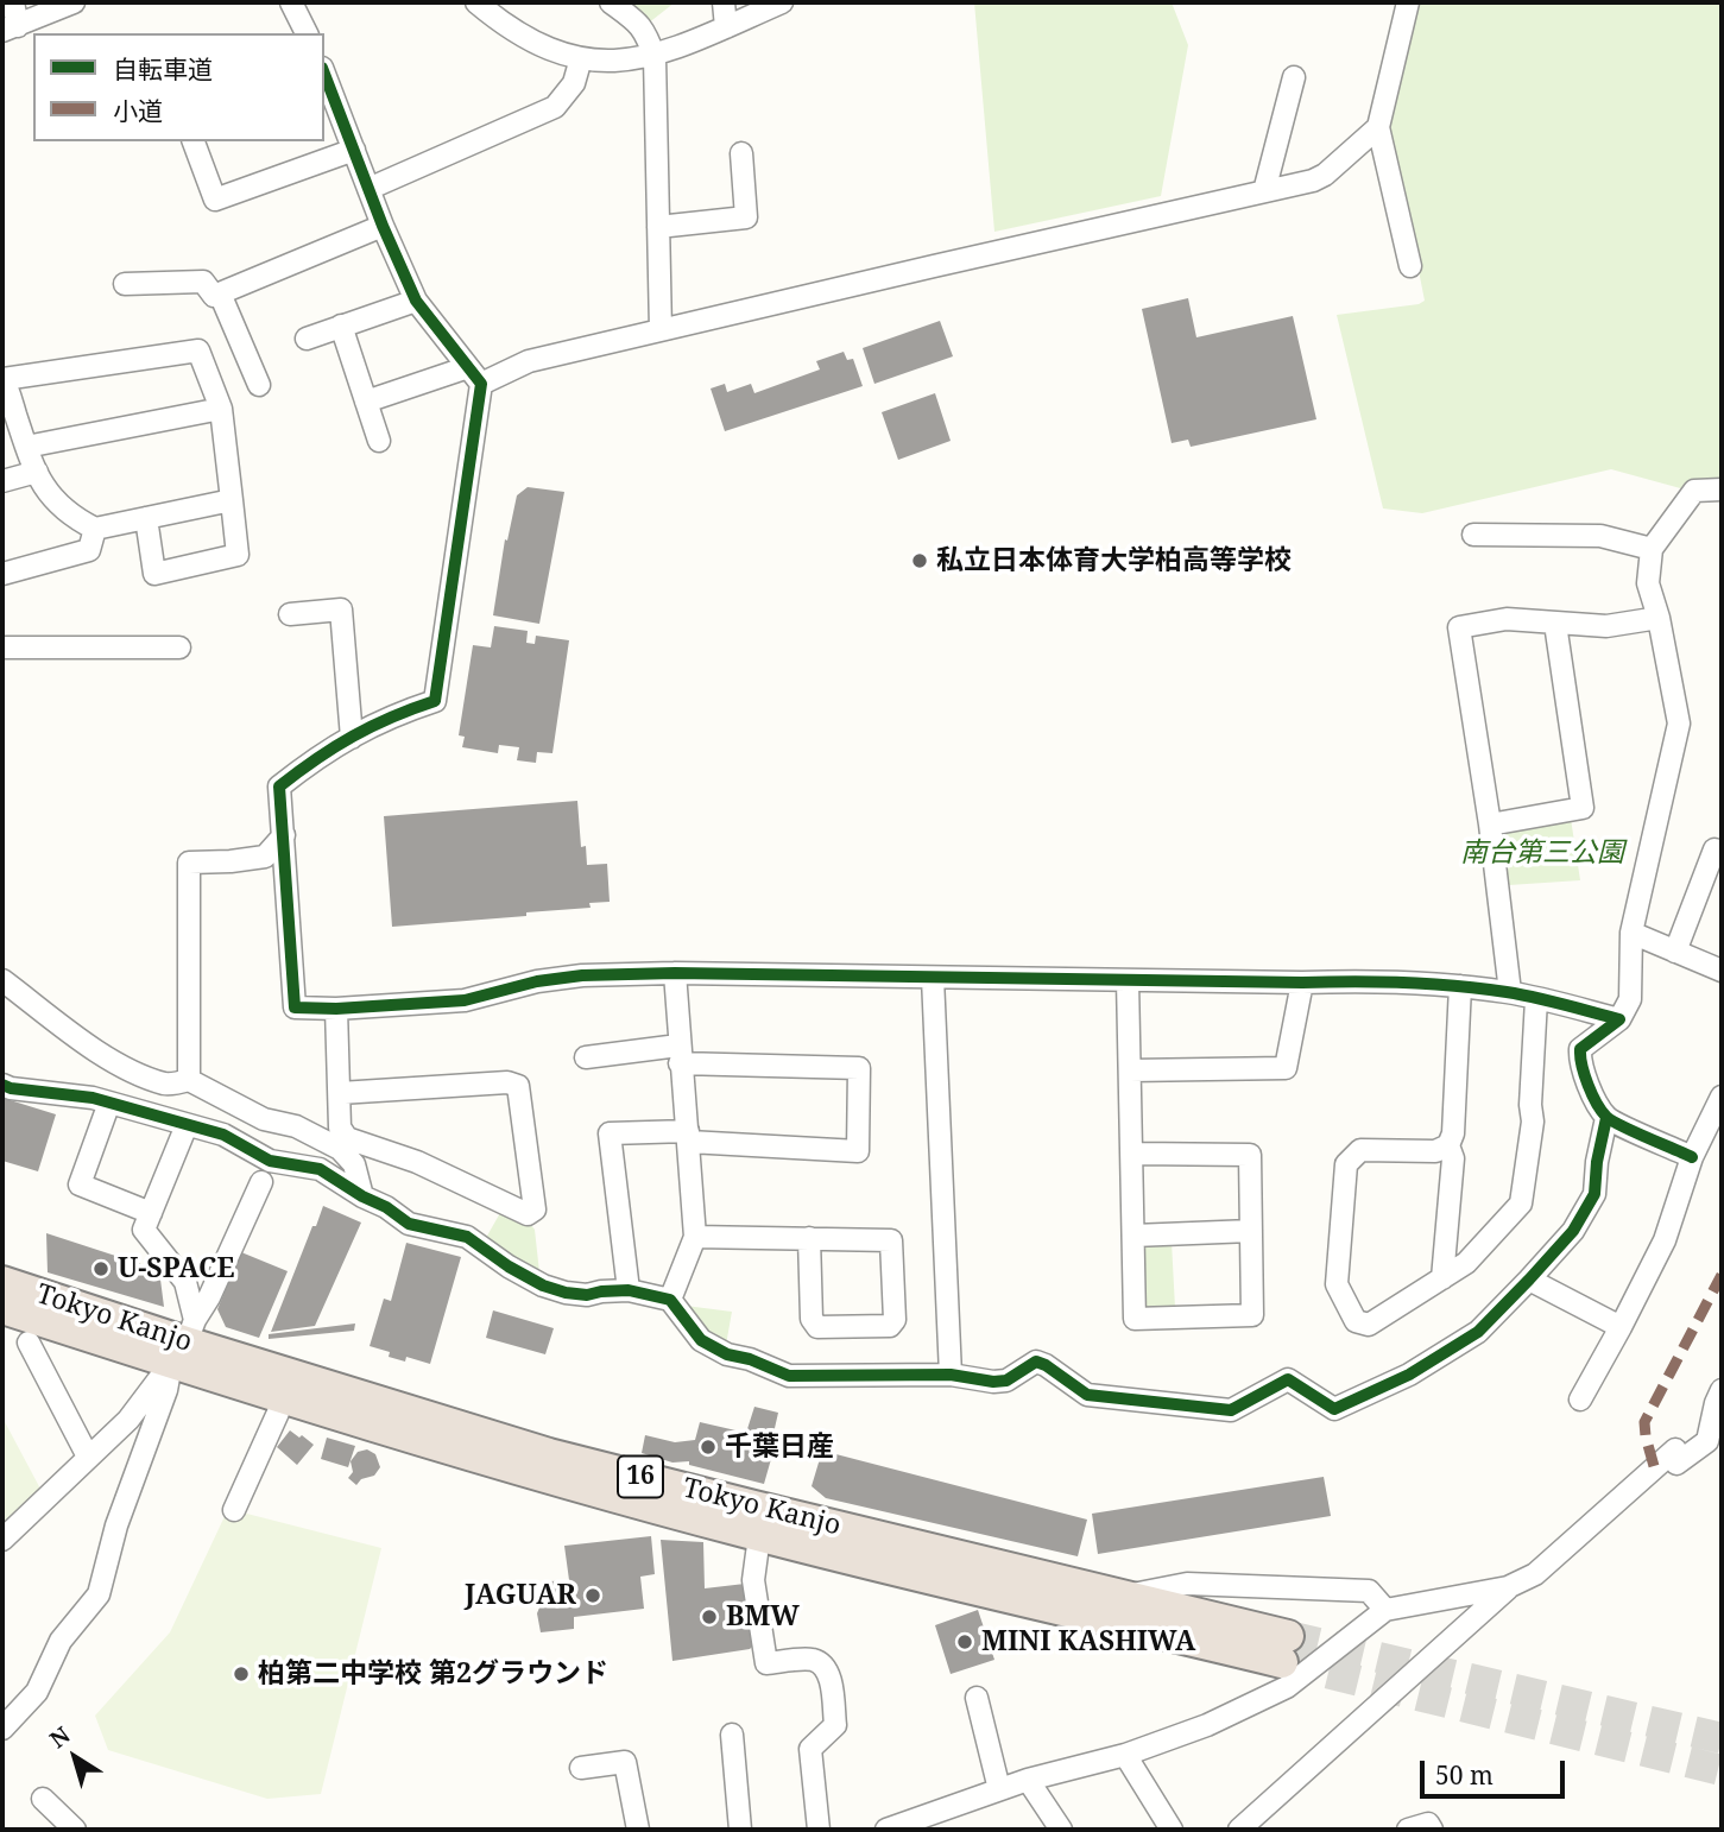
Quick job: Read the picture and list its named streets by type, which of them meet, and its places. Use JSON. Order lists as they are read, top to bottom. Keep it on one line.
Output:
{"streets":{"highway":["Tokyo Kanjo","16"]},"parks":["南台第三公園"],"places":["私立日本体育大学柏高等学校","U-SPACE","千葉日産","JAGUAR","BMW","MINI KASHIWA","柏第二中学校 第2グラウンド"],"legend":["自転車道","小道"],"scale_bar":"50 m","north":"top left"}
